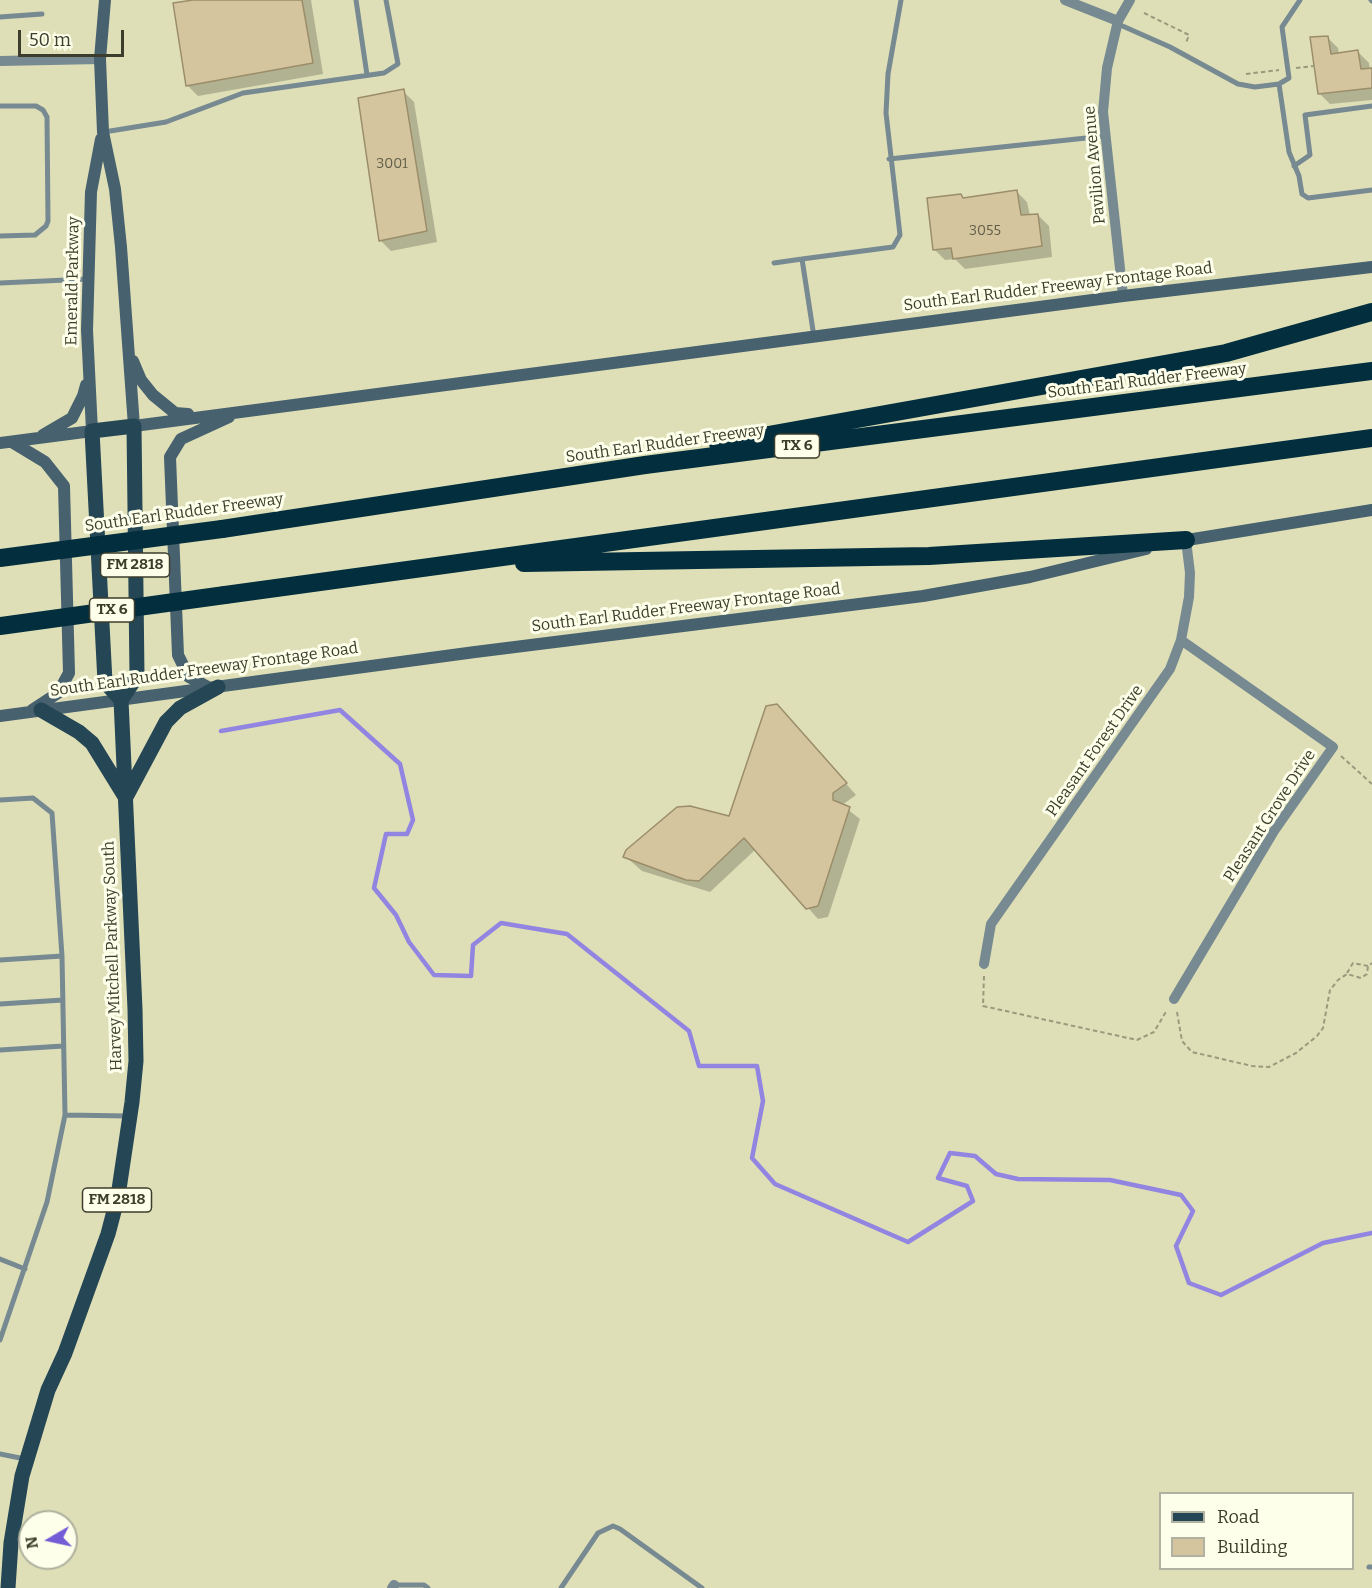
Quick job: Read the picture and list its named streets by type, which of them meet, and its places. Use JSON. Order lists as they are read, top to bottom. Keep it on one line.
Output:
{"streets":{"highway":["South Earl Rudder Freeway","TX 6"],"main road":["Emerald Parkway","South Earl Rudder Freeway Frontage Road","FM 2818","Harvey Mitchell Parkway South"],"street":["Pavilion Avenue","Pleasant Forest Drive","Pleasant Grove Drive"]},"crossings":[["Pavilion Avenue","South Earl Rudder Freeway Frontage Road"],["Emerald Parkway","South Earl Rudder Freeway Frontage Road"],["Emerald Parkway","FM 2818"],["South Earl Rudder Freeway Frontage Road","FM 2818"],["South Earl Rudder Freeway Frontage Road","Pleasant Forest Drive"],["South Earl Rudder Freeway Frontage Road","Harvey Mitchell Parkway South"],["FM 2818","Harvey Mitchell Parkway South"],["Pleasant Forest Drive","Pleasant Grove Drive"]],"house_numbers":["3001","3055"],"legend":["Road","Building"],"scale_bar":"50 m","north":"left"}
